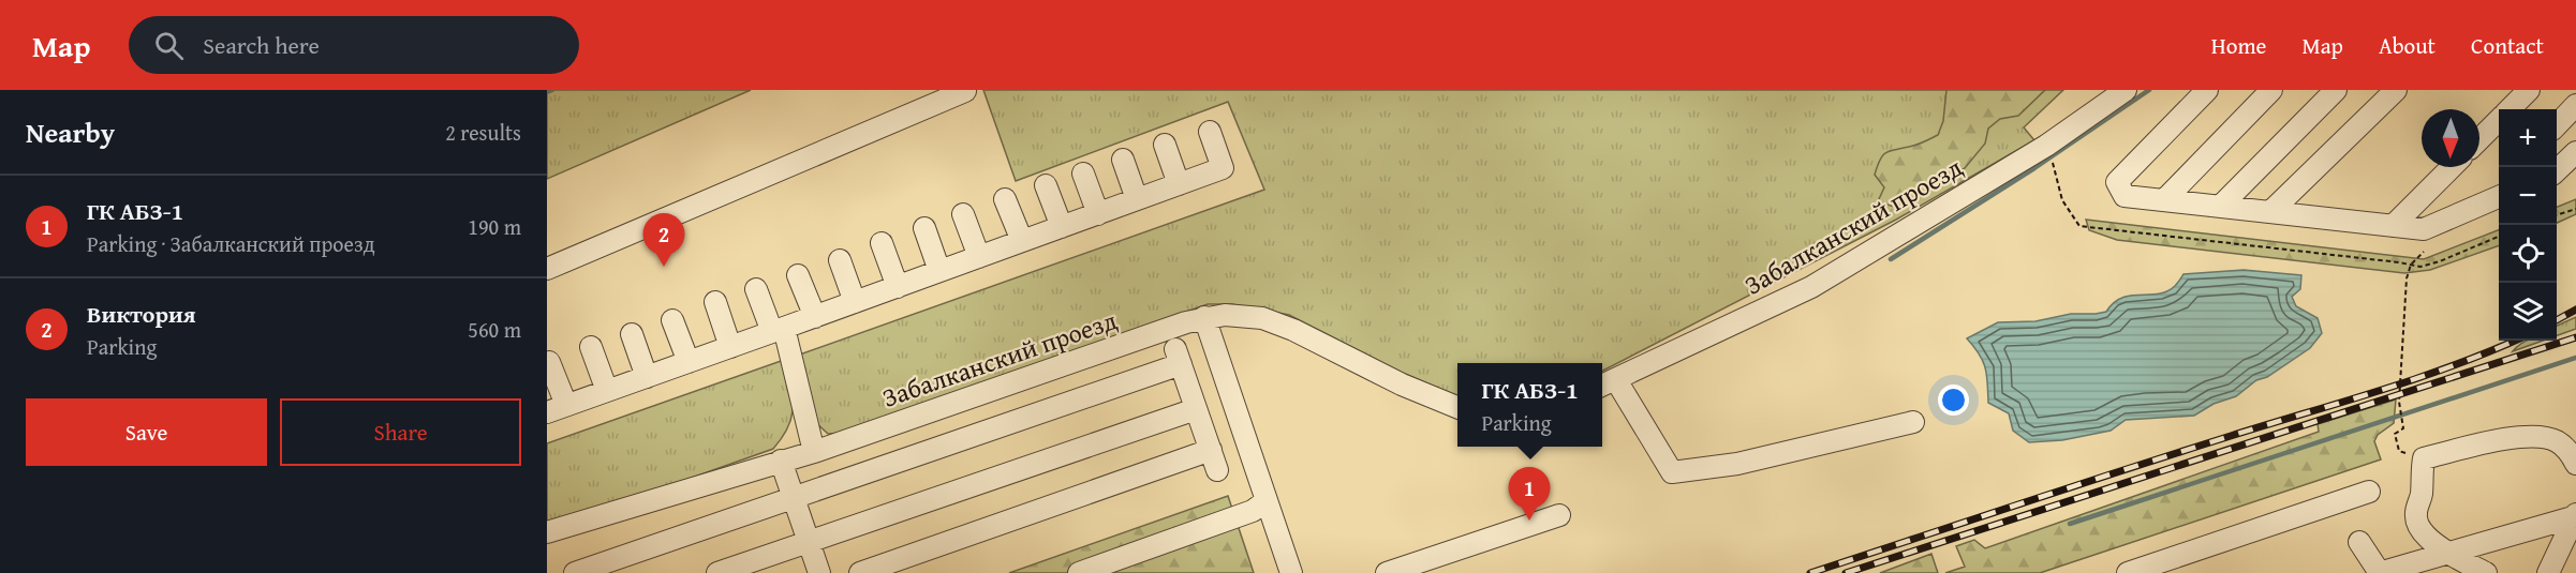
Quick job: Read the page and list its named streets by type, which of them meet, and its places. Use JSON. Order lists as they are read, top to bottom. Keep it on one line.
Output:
{"streets":{"street":["Забалканский проезд"]},"north":"bottom","page":{"header":"Map","search":"Search here","nav":["Home","Map","About","Contact"],"heading":["Nearby","2 results"],"map_buttons":["+","−"],"list":[{"mark":"1","name":"ГК АБЗ-1","note":"Parking · Забалканский проезд","value":"190 m"},{"mark":"2","name":"Виктория","note":"Parking","value":"560 m"}],"pins":["2","1"],"popup":["ГК АБЗ-1","Parking"],"buttons":["Save","Share"]}}
